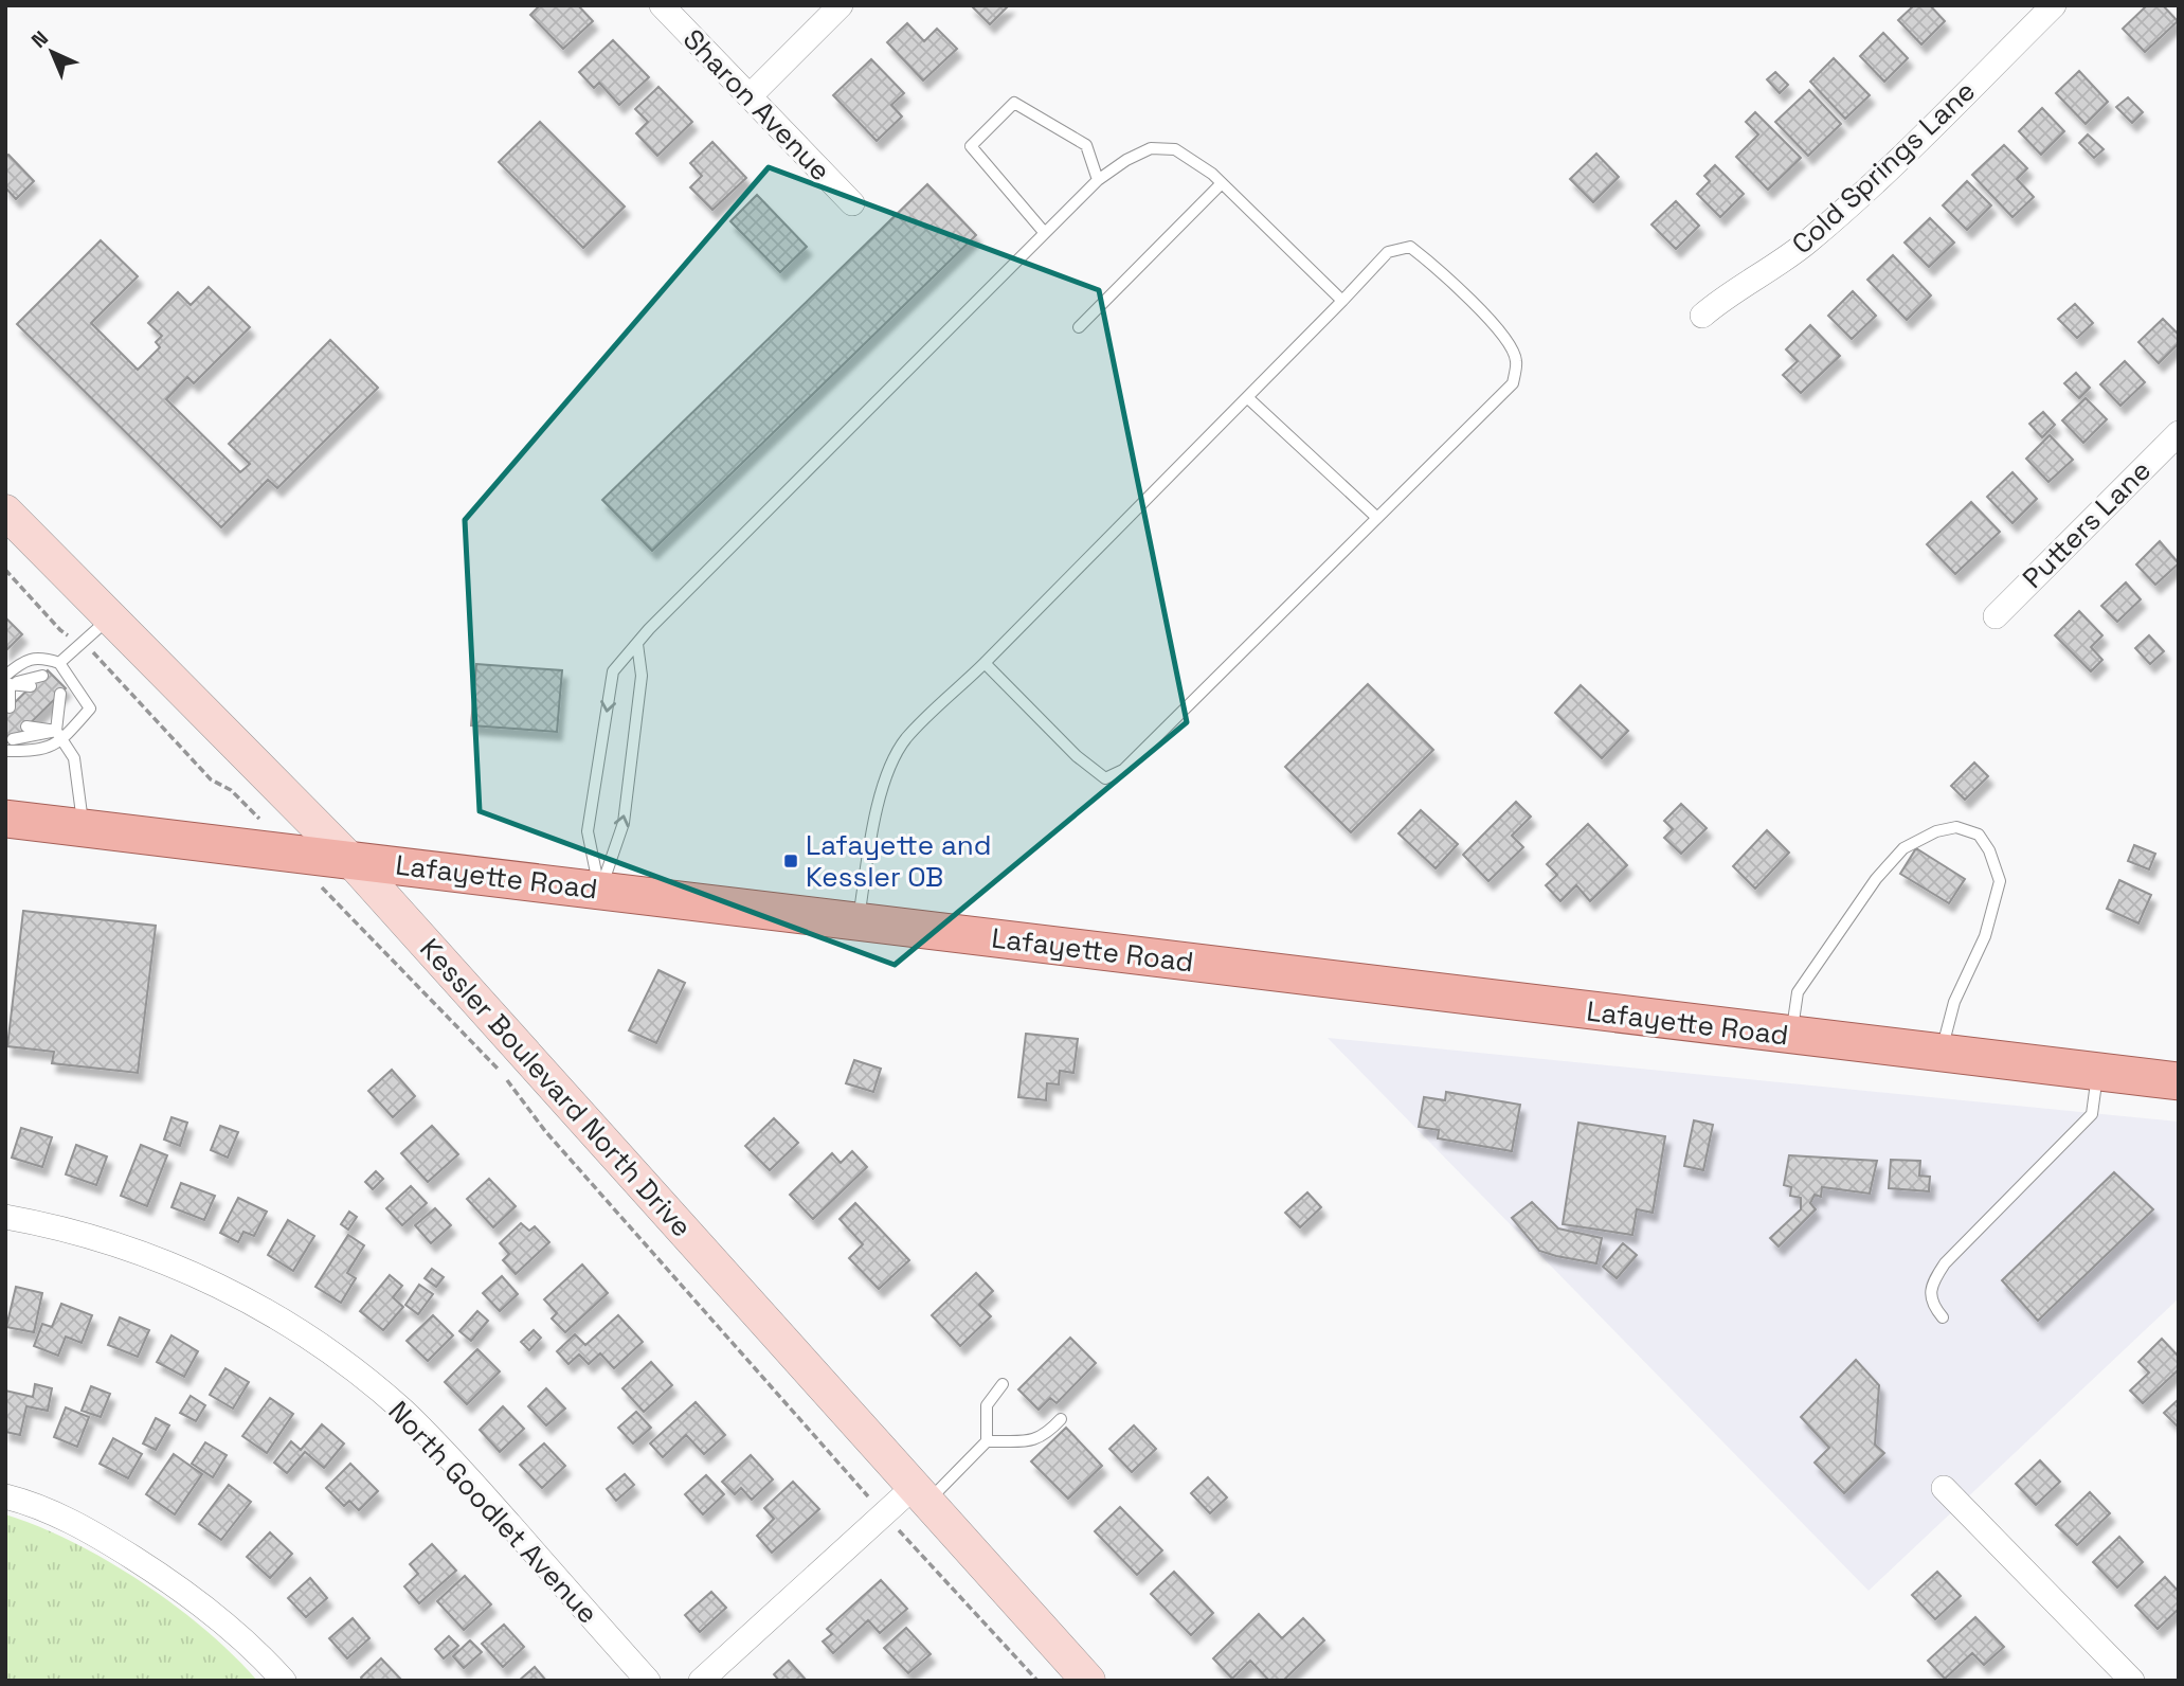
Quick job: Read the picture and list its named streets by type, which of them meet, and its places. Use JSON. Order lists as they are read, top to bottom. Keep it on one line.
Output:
{"streets":{"main road":["Lafayette Road","Kessler Boulevard North Drive"],"street":["Sharon Avenue","Cold Springs Lane","Putters Lane","North Goodlet Avenue"]},"crossings":[["Lafayette Road","Kessler Boulevard North Drive"]],"places":{"transit":["Lafayette and Kessler OB"]},"north":"top left"}
